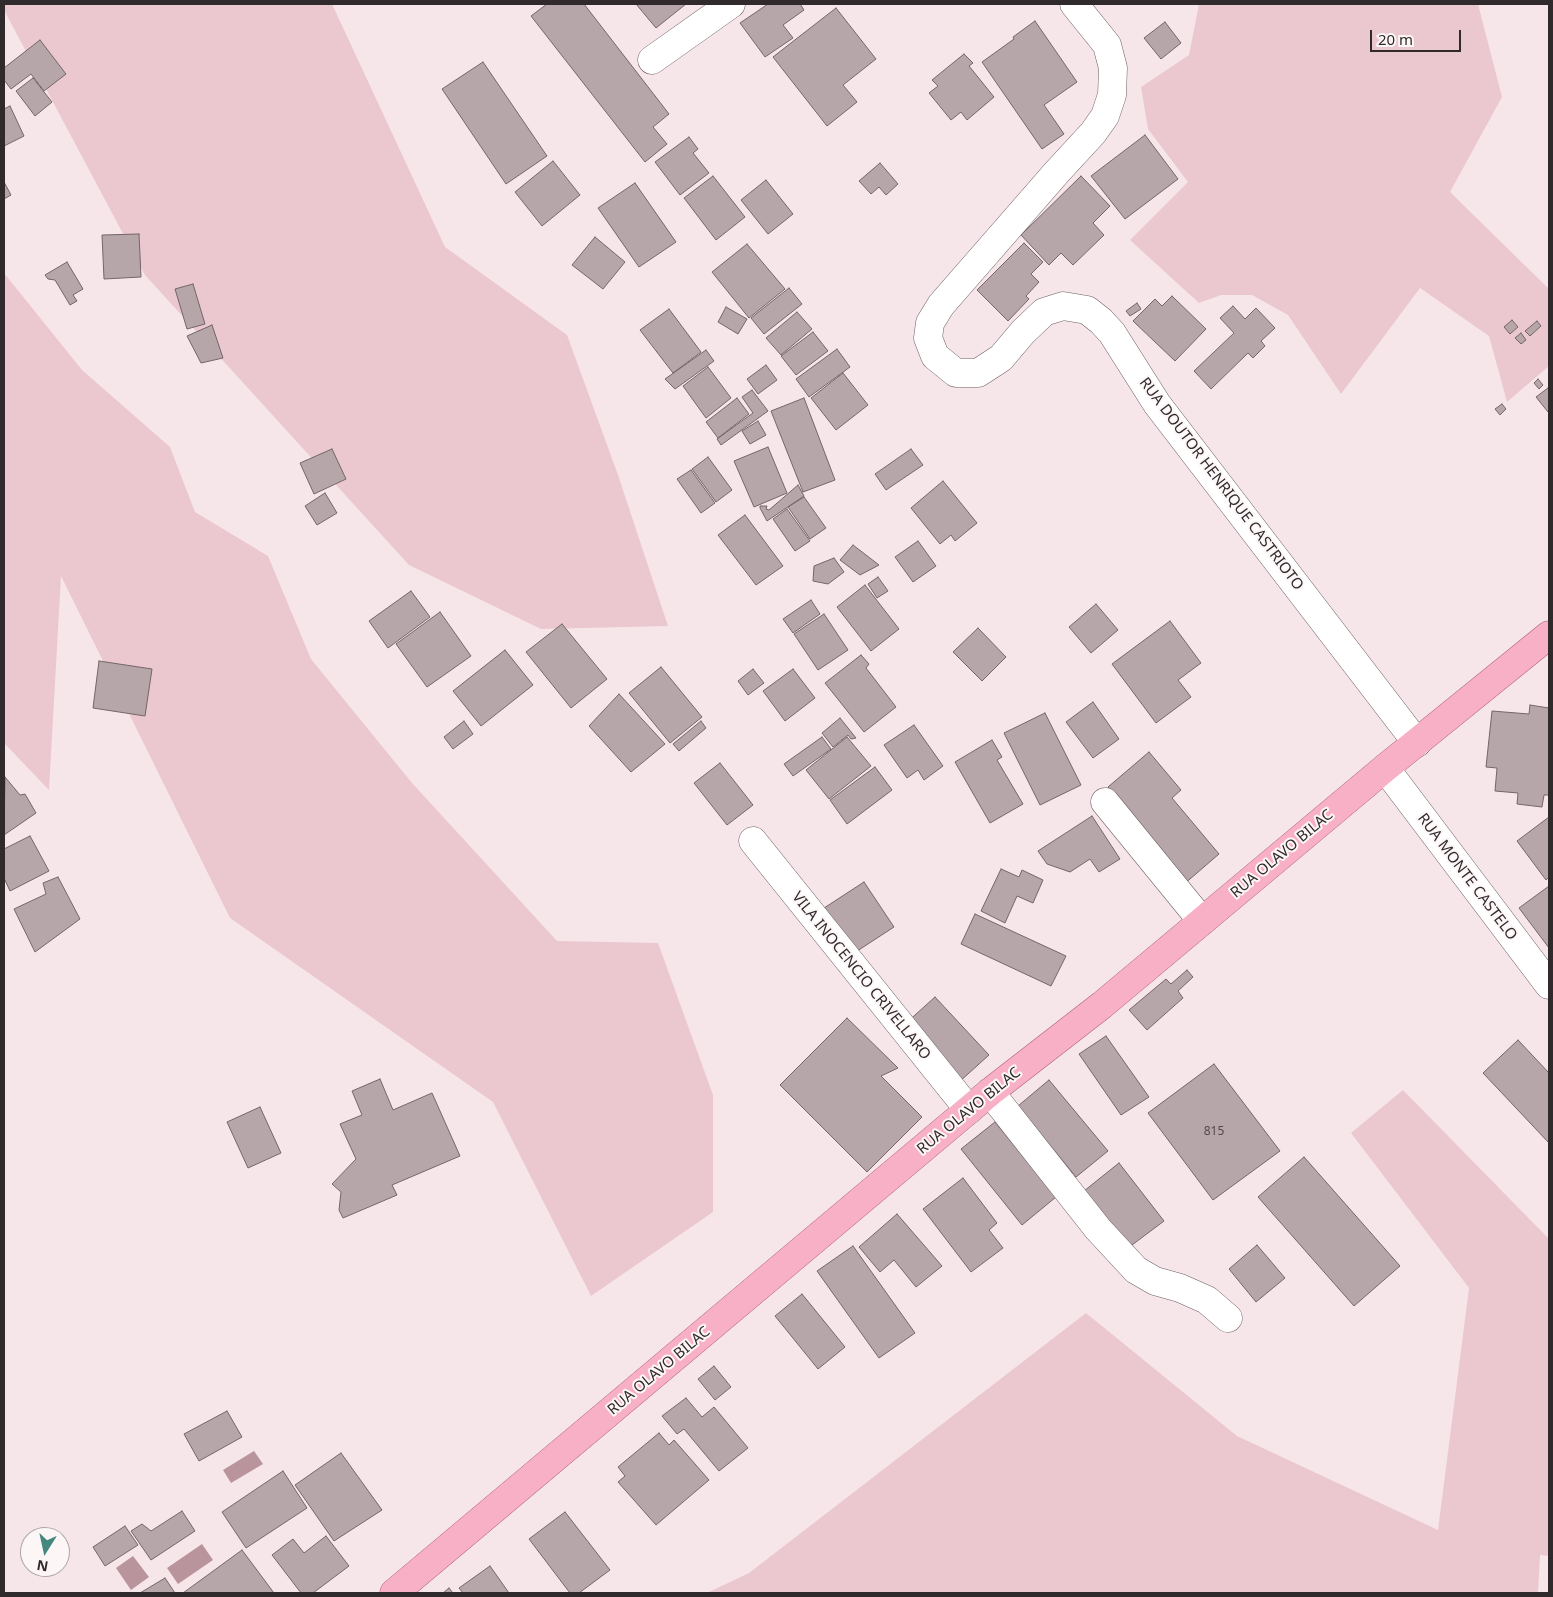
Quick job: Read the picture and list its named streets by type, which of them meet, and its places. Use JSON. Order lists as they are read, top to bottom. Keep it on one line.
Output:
{"streets":{"main road":["RUA OLAVO BILAC"],"street":["RUA DOUTOR HENRIQUE CASTRIOTO","RUA MONTE CASTELO","VILA INOCENCIO CRIVELLARO"]},"crossings":[["RUA DOUTOR HENRIQUE CASTRIOTO","RUA OLAVO BILAC"],["RUA OLAVO BILAC","RUA MONTE CASTELO"],["RUA OLAVO BILAC","VILA INOCENCIO CRIVELLARO"]],"house_numbers":["815"],"scale_bar":"20 m","north":"bottom"}
